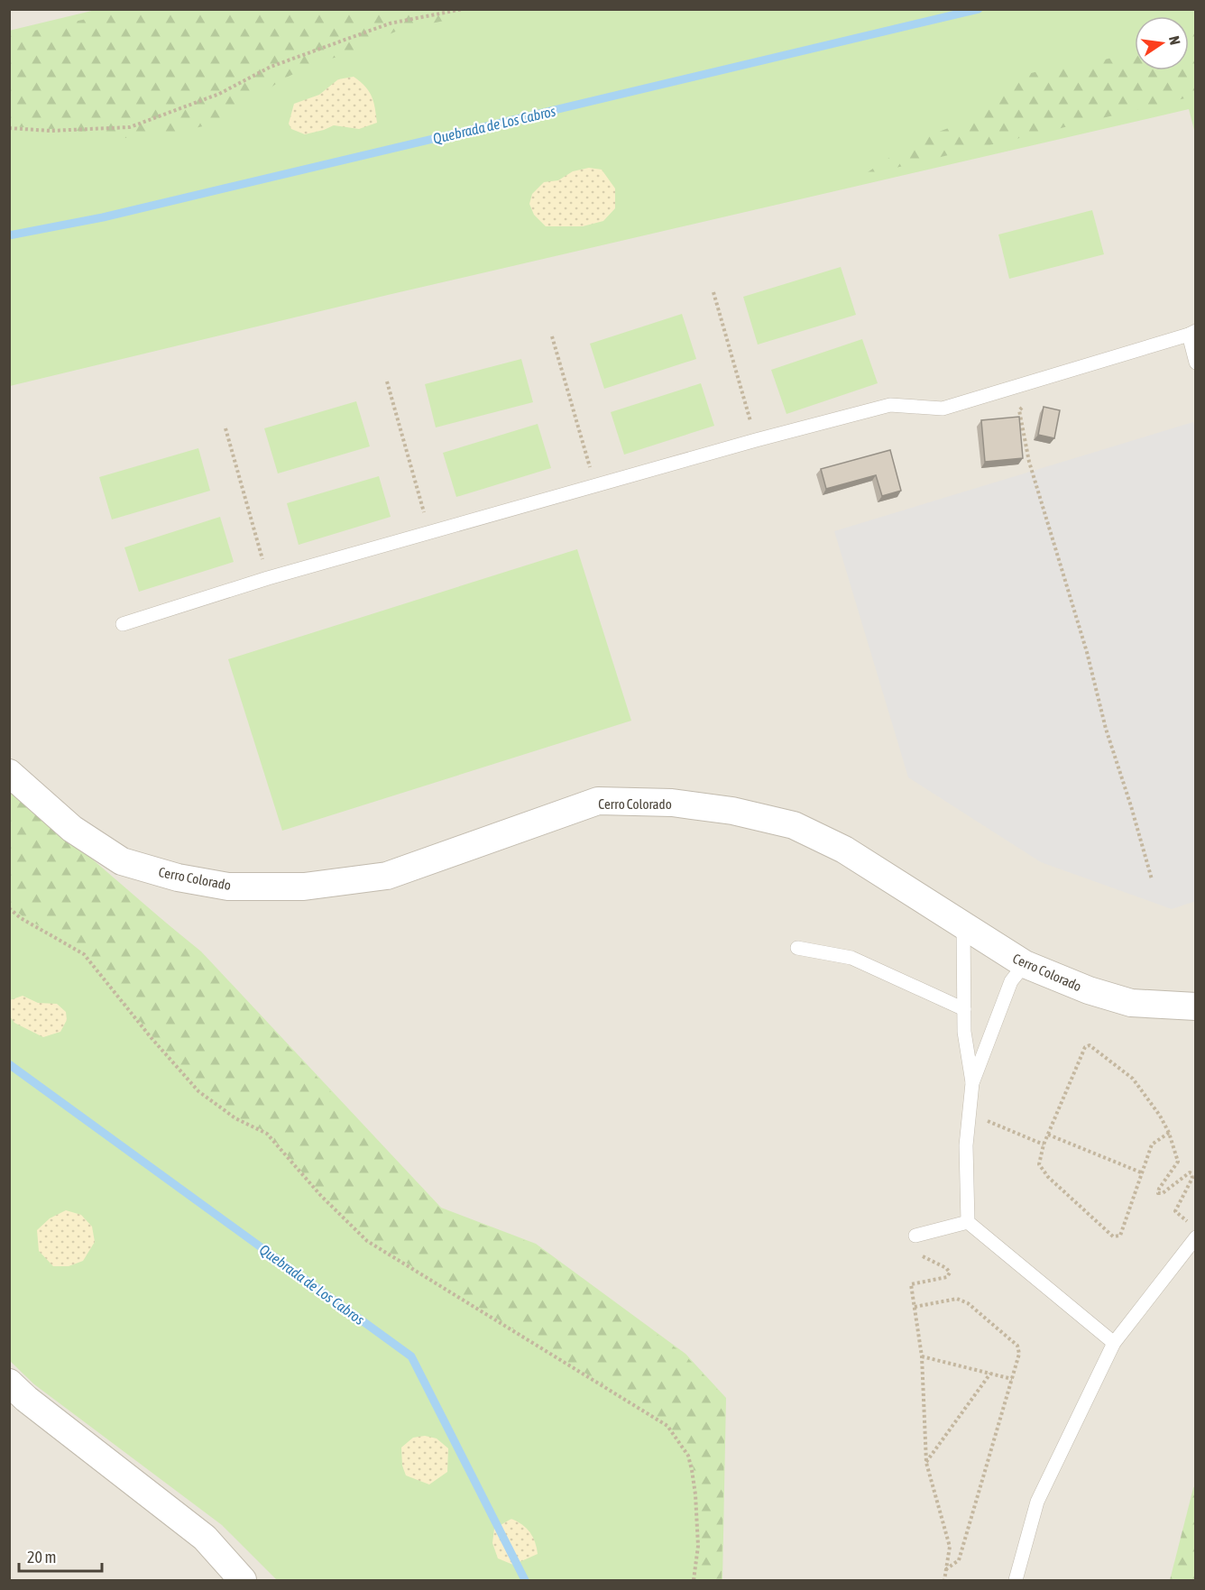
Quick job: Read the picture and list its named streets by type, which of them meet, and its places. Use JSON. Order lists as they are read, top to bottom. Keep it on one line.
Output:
{"streets":{"street":["Cerro Colorado"]},"water":["Quebrada de Los Cabros"],"scale_bar":"20 m","north":"right"}
